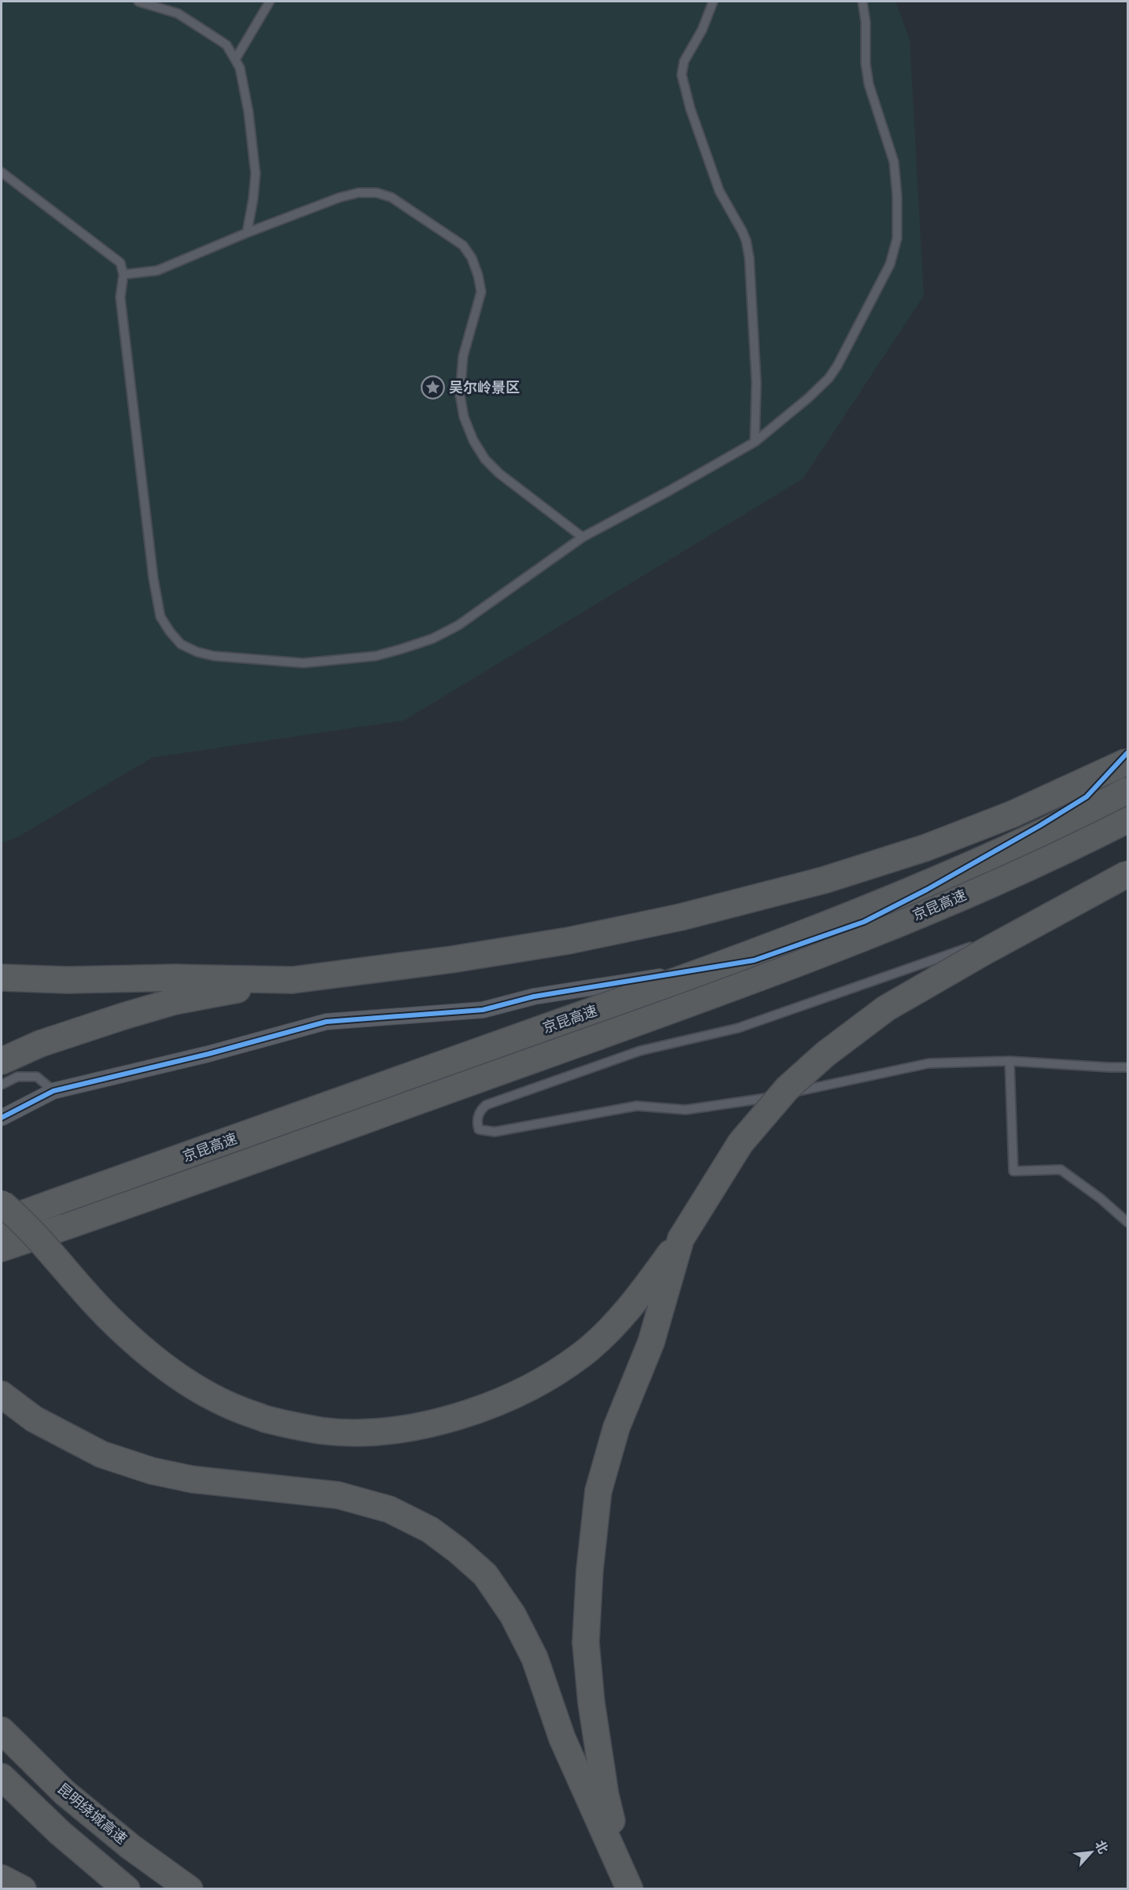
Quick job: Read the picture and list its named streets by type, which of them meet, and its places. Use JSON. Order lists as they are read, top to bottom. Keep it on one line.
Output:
{"streets":{"highway":["京昆高速","昆明绕城高速"]},"places":{"place":["吴尔岭景区"]},"north":"top right"}
